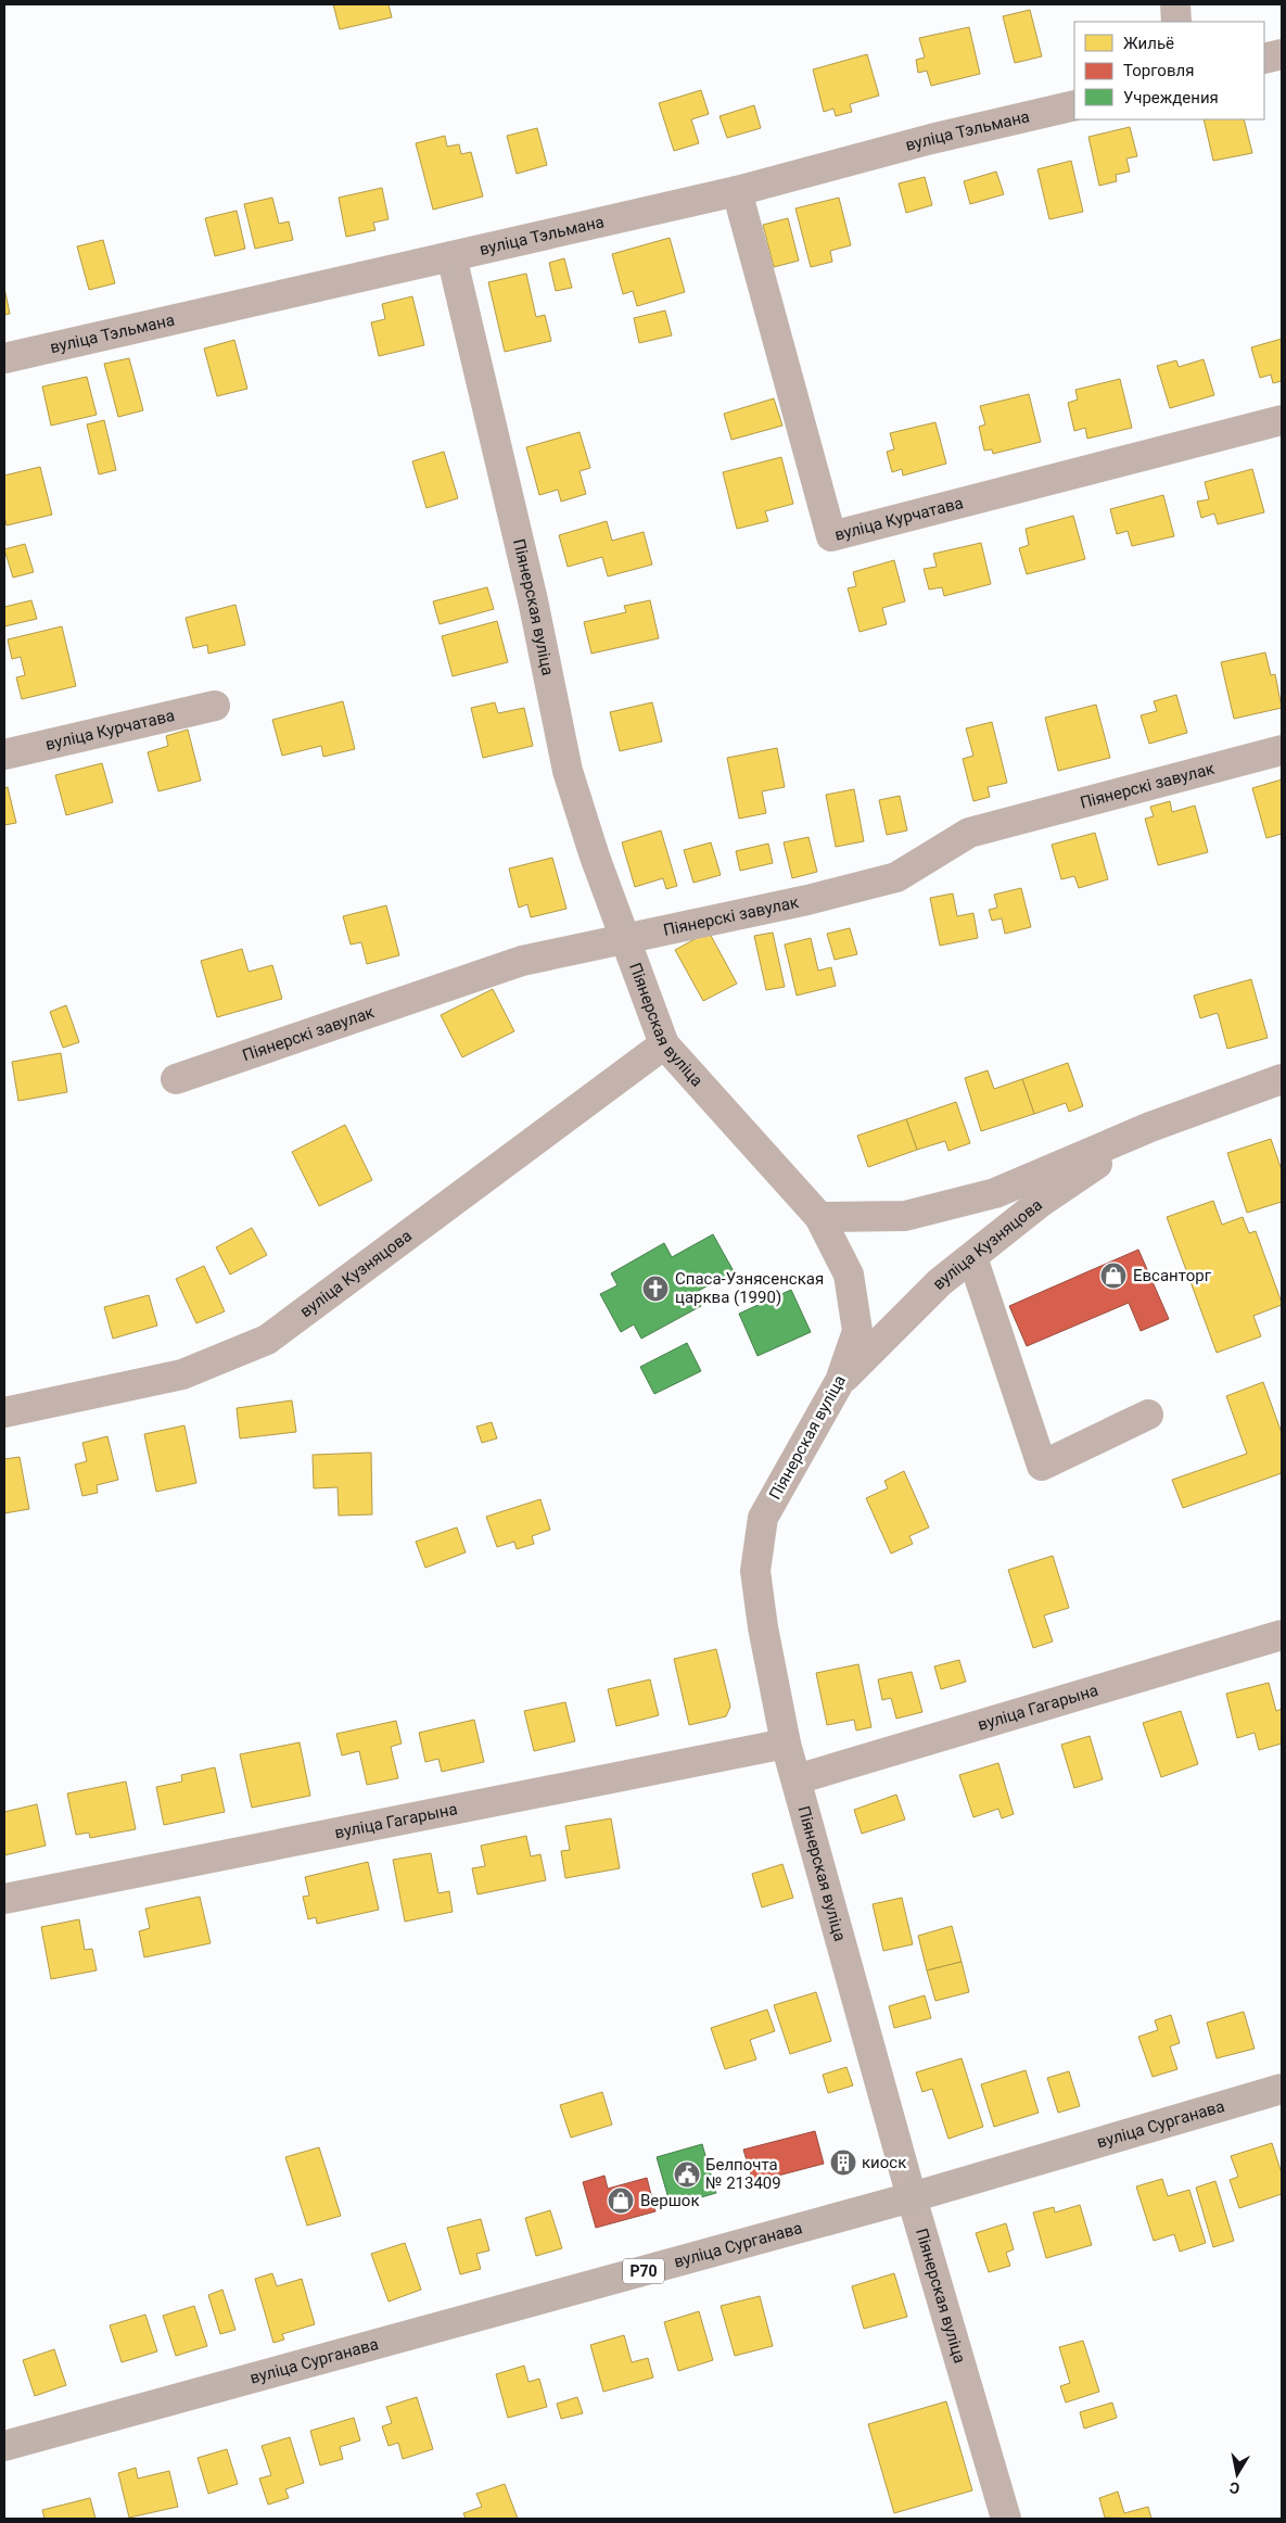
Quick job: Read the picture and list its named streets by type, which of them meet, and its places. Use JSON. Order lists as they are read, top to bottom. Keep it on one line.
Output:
{"streets":{"main road":["вуліца Сурганава","Р70"],"street":["вуліца Тэльмана","вуліца Курчатава","Піянерская вуліца","Піянерскі завулак","вуліца Кузняцова","вуліца Гагарына"]},"crossings":[["вуліца Тэльмана","вуліца Курчатава"],["вуліца Тэльмана","Піянерская вуліца"],["Піянерская вуліца","Піянерскі завулак"],["Піянерская вуліца","вуліца Кузняцова"],["Піянерская вуліца","вуліца Гагарына"],["Піянерская вуліца","вуліца Сурганава"]],"places":{"shop":["Евсанторг","Вершок"],"church":["Спаса-Узнясенская царква (1990)"],"building":["киоск"],"public building":["Белпочта № 213409"]},"legend":["Жильё","Торговля","Учреждения"],"north":"bottom"}
